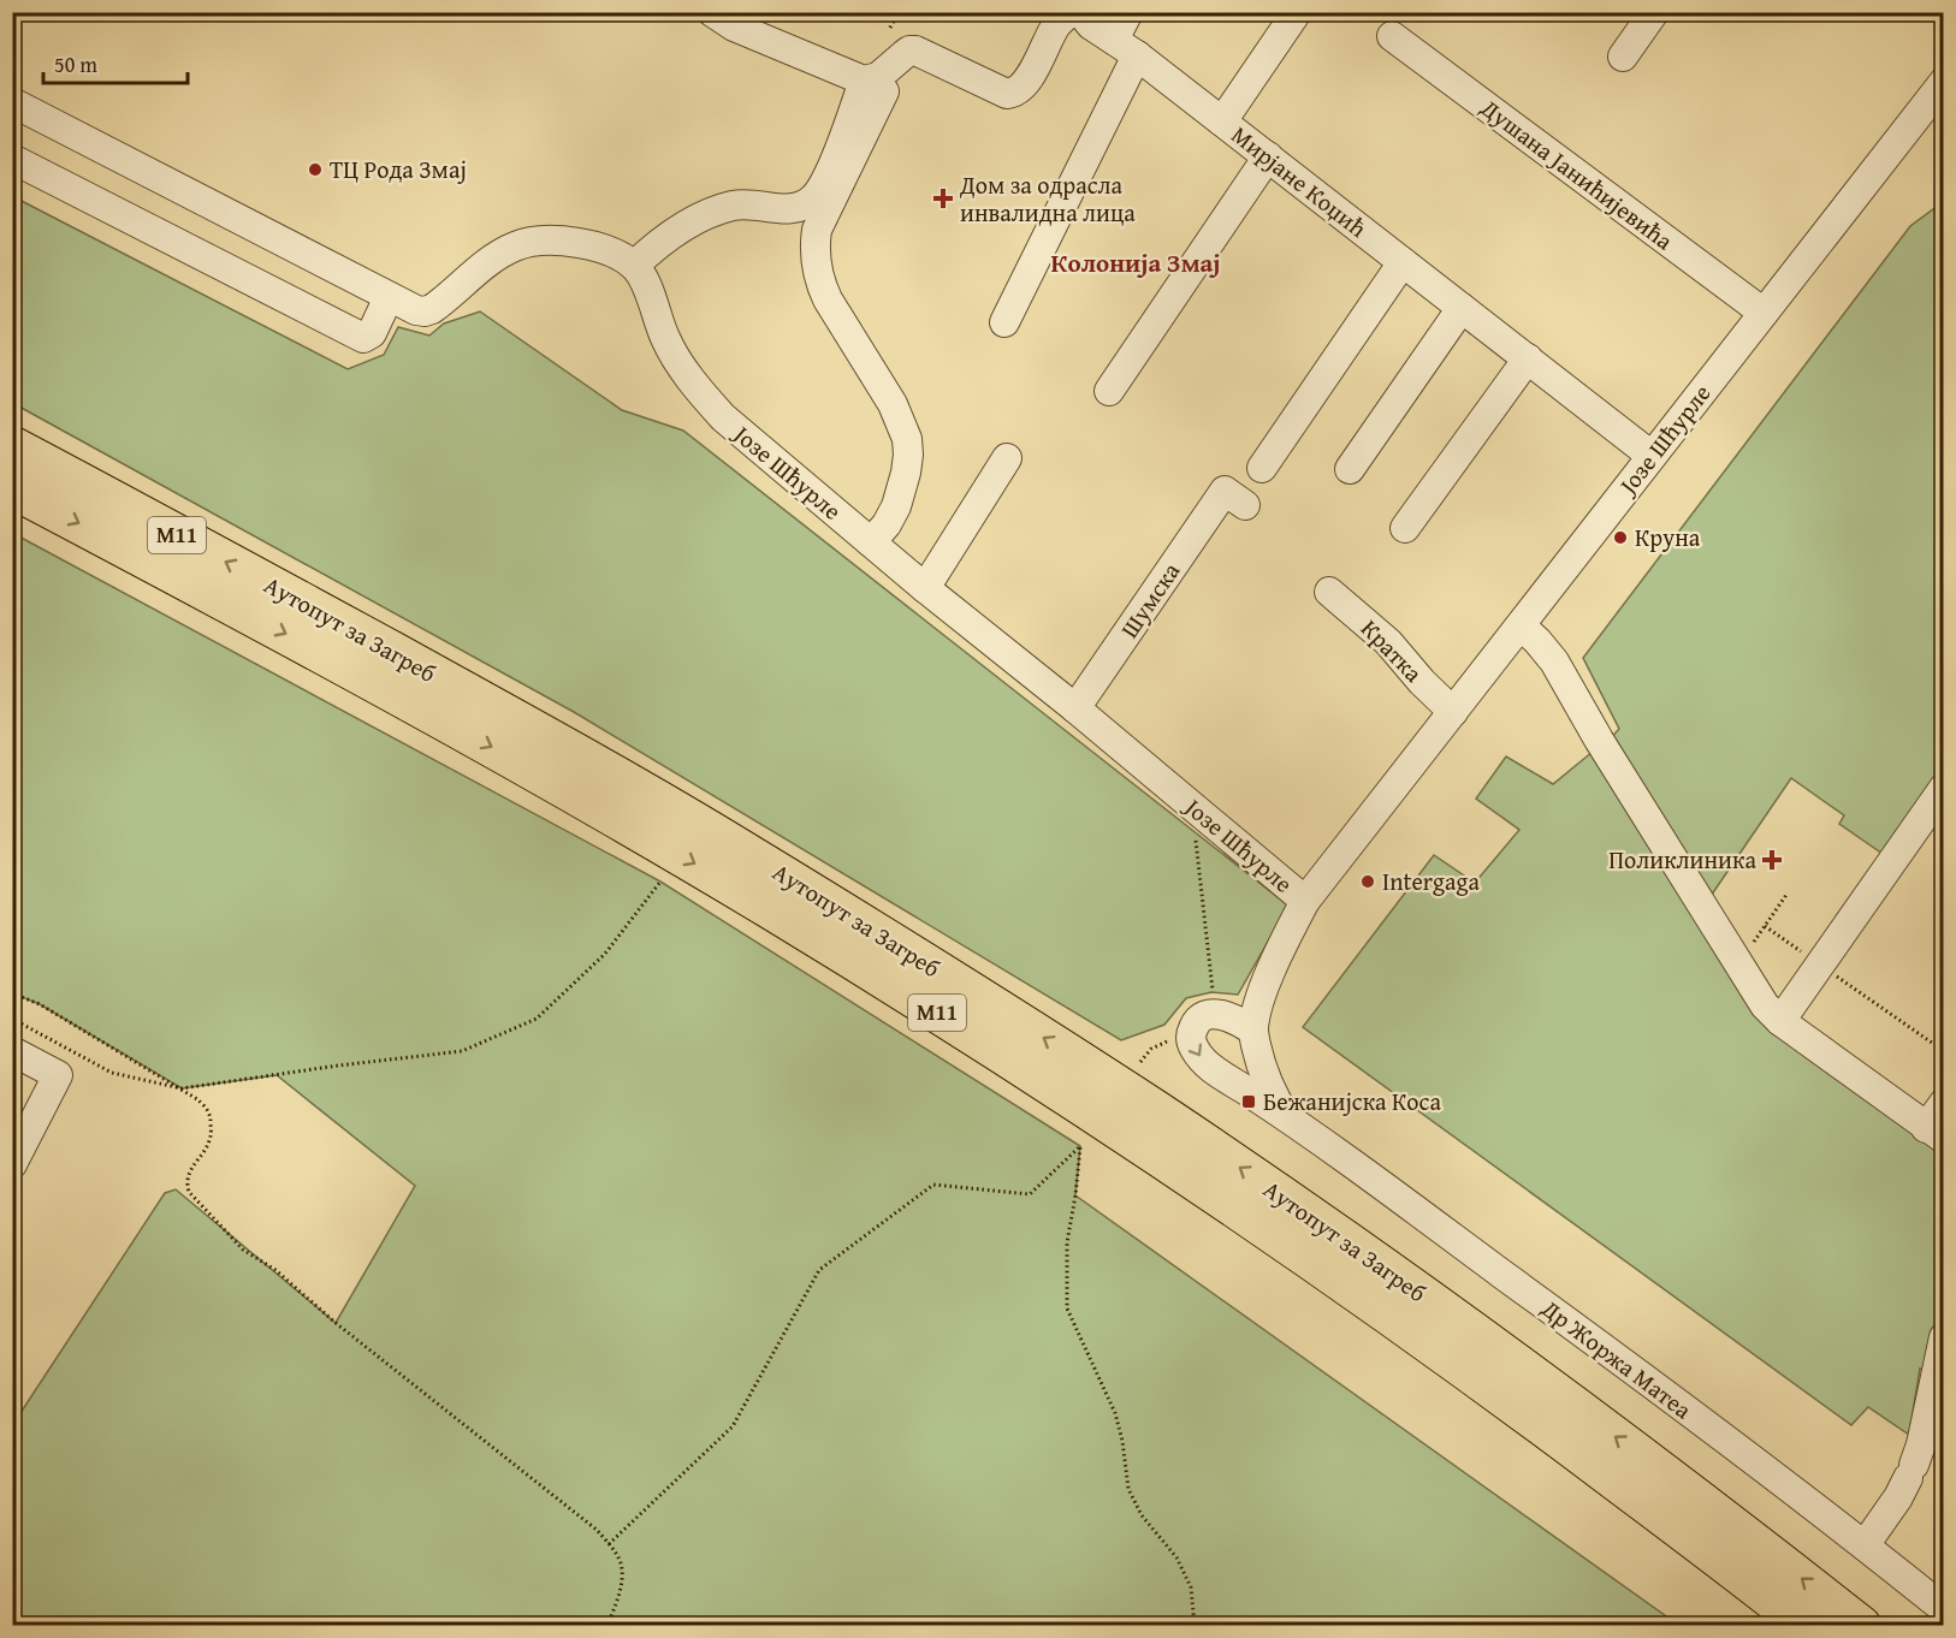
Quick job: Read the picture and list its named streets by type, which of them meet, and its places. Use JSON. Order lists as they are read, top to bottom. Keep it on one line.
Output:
{"streets":{"highway":["M11","Аутопут за Загреб"],"street":["Душана Јанићијевића","Мирјане Коџић","Јозе Шћурле","Шумска","Кратка","Др Жоржа Матеа"]},"crossings":[["Душана Јанићијевића","Јозе Шћурле"],["Мирјане Коџић","Јозе Шћурле"],["Јозе Шћурле","Шумска"],["Јозе Шћурле","Кратка"]],"districts":["Колонија Змај"],"places":{"other":["ТЦ Рода Змај","Круна","Intergaga"],"health":["Дом за одрасла инвалидна лица","Поликлиника"],"transit":["Бежанијска Коса"]},"scale_bar":"50 m"}
